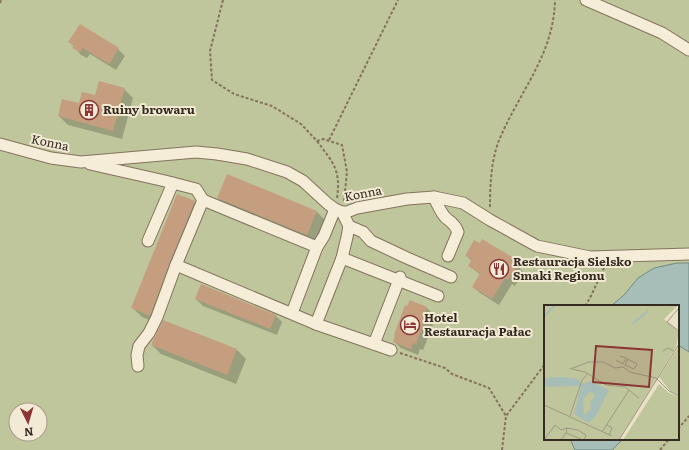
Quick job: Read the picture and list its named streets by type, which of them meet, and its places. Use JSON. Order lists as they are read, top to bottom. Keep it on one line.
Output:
{"streets":{"street":["Konna"]},"places":{"building":["Ruiny browaru"],"restaurant":["Restauracja Sielsko Smaki Regionu"],"hotel":["Hotel Restauracja Pałac"]},"north":"bottom"}
